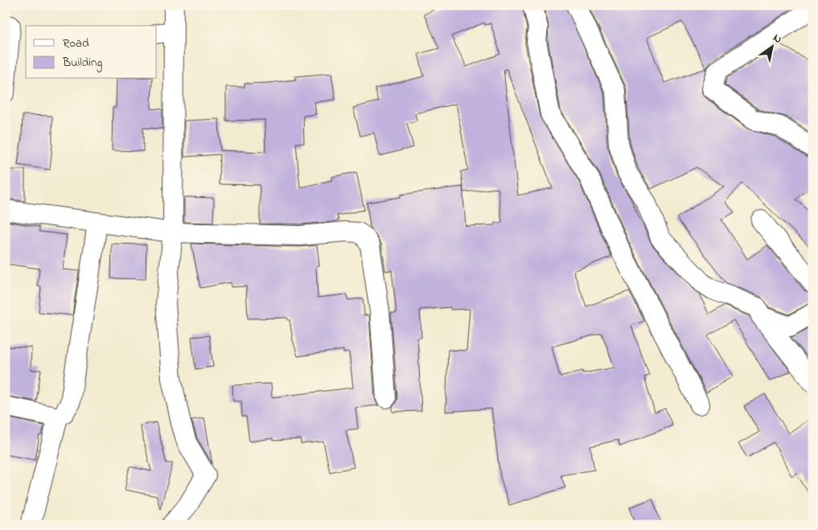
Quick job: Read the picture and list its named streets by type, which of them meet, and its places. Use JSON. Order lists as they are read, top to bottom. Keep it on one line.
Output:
{"legend":["Road","Building"],"north":"top right"}
